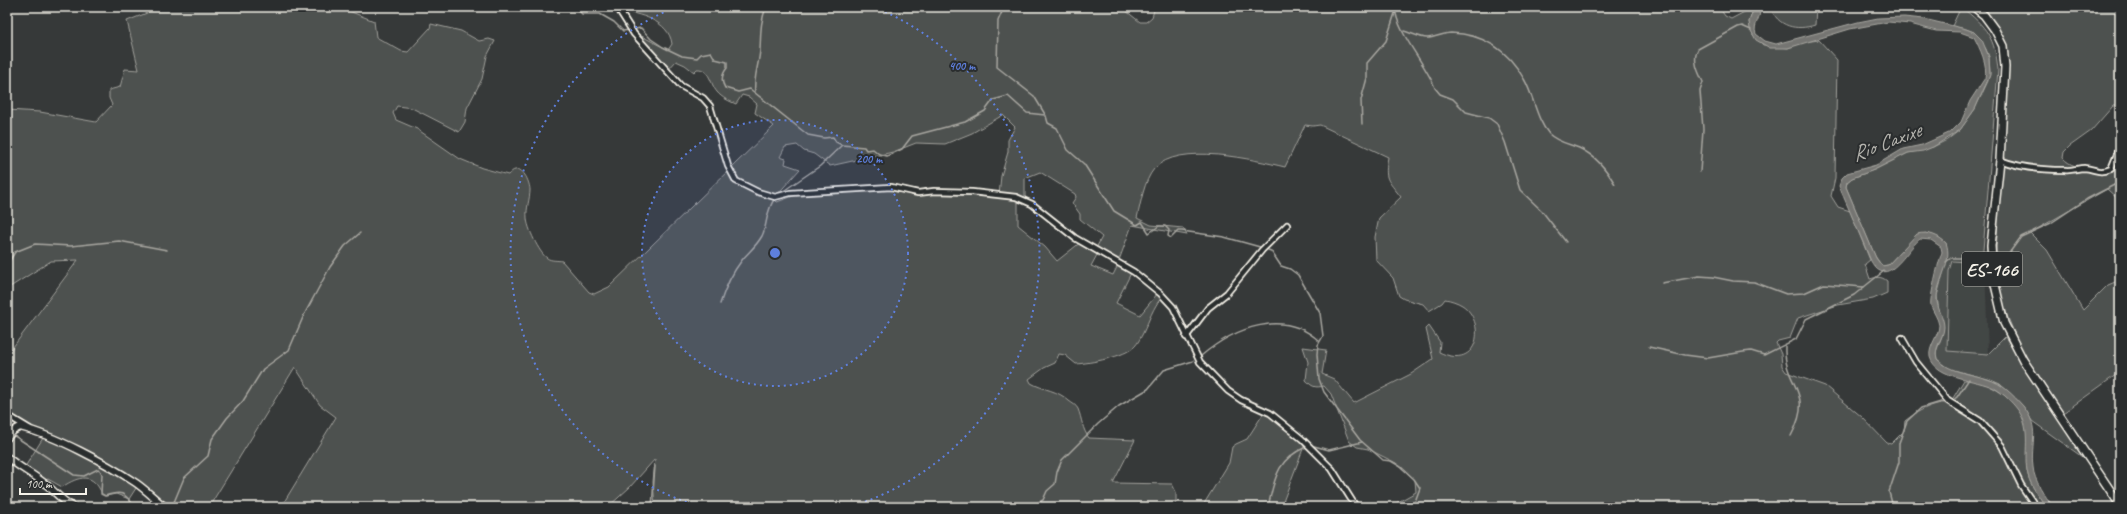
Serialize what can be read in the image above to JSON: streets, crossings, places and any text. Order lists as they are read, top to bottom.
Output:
{
  "streets": {
    "main road": ["ES-166"]
  },
  "water": ["Rio Caxixe"],
  "scale_bar": "100 m",
  "rings": ["400 m", "200 m"]
}
